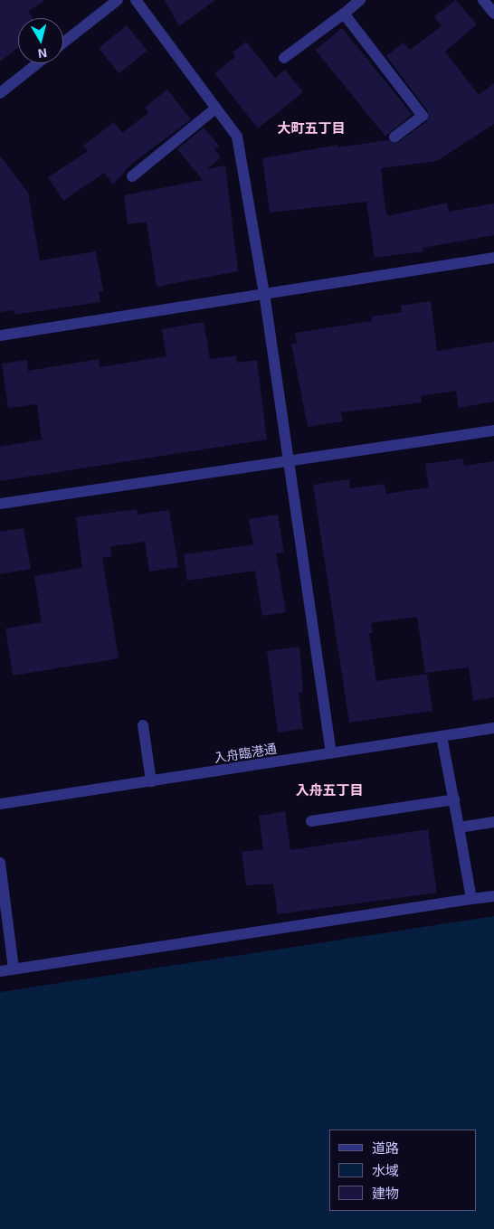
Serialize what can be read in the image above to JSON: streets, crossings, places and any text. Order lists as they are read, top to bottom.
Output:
{
  "streets": {
    "street": ["入舟臨港通"]
  },
  "districts": ["大町五丁目", "入舟五丁目"],
  "legend": ["道路", "水域", "建物"],
  "north": "bottom"
}
